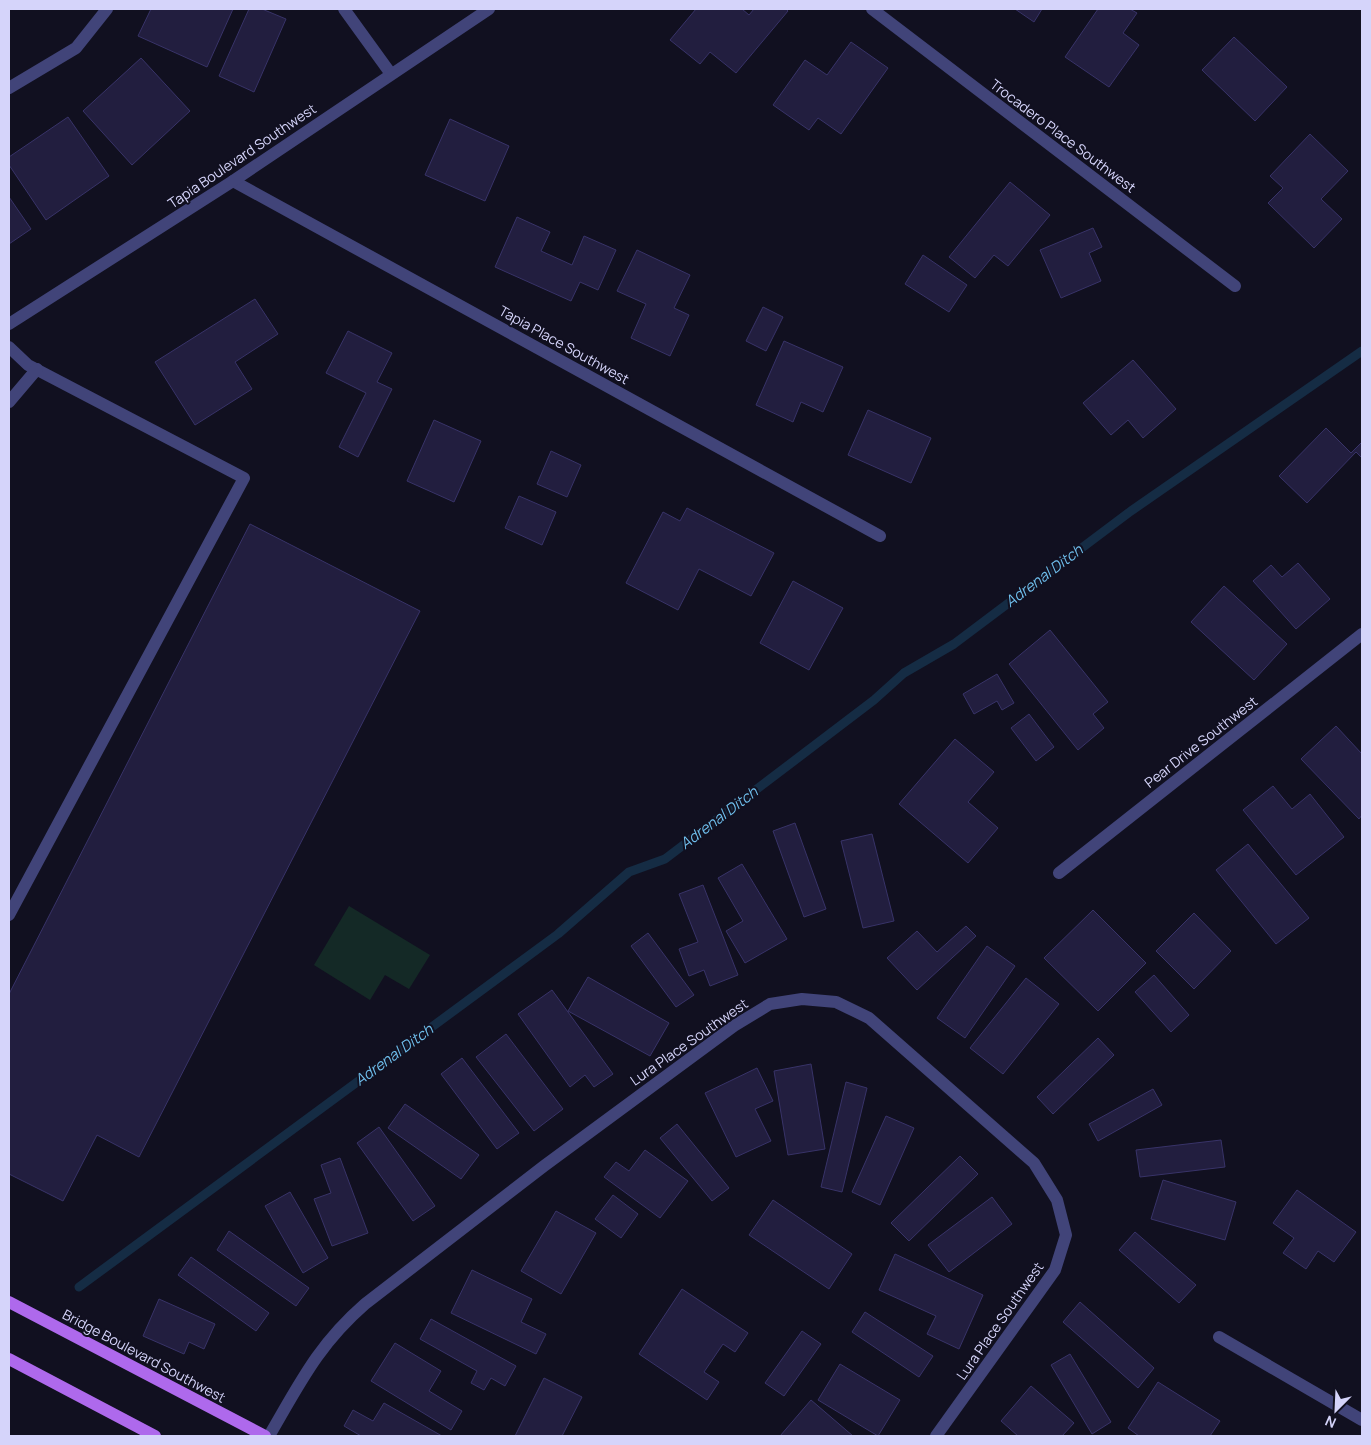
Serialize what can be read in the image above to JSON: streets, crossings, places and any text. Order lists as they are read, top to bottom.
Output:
{
  "streets": {
    "main road": ["Bridge Boulevard Southwest"],
    "street": [
      "Trocadero Place Southwest",
      "Tapia Boulevard Southwest",
      "Tapia Place Southwest",
      "Pear Drive Southwest",
      "Lura Place Southwest"
    ]
  },
  "crossings": [
    ["Tapia Boulevard Southwest", "Tapia Place Southwest"]
  ],
  "water": ["Adrenal Ditch"],
  "north": "bottom left"
}
